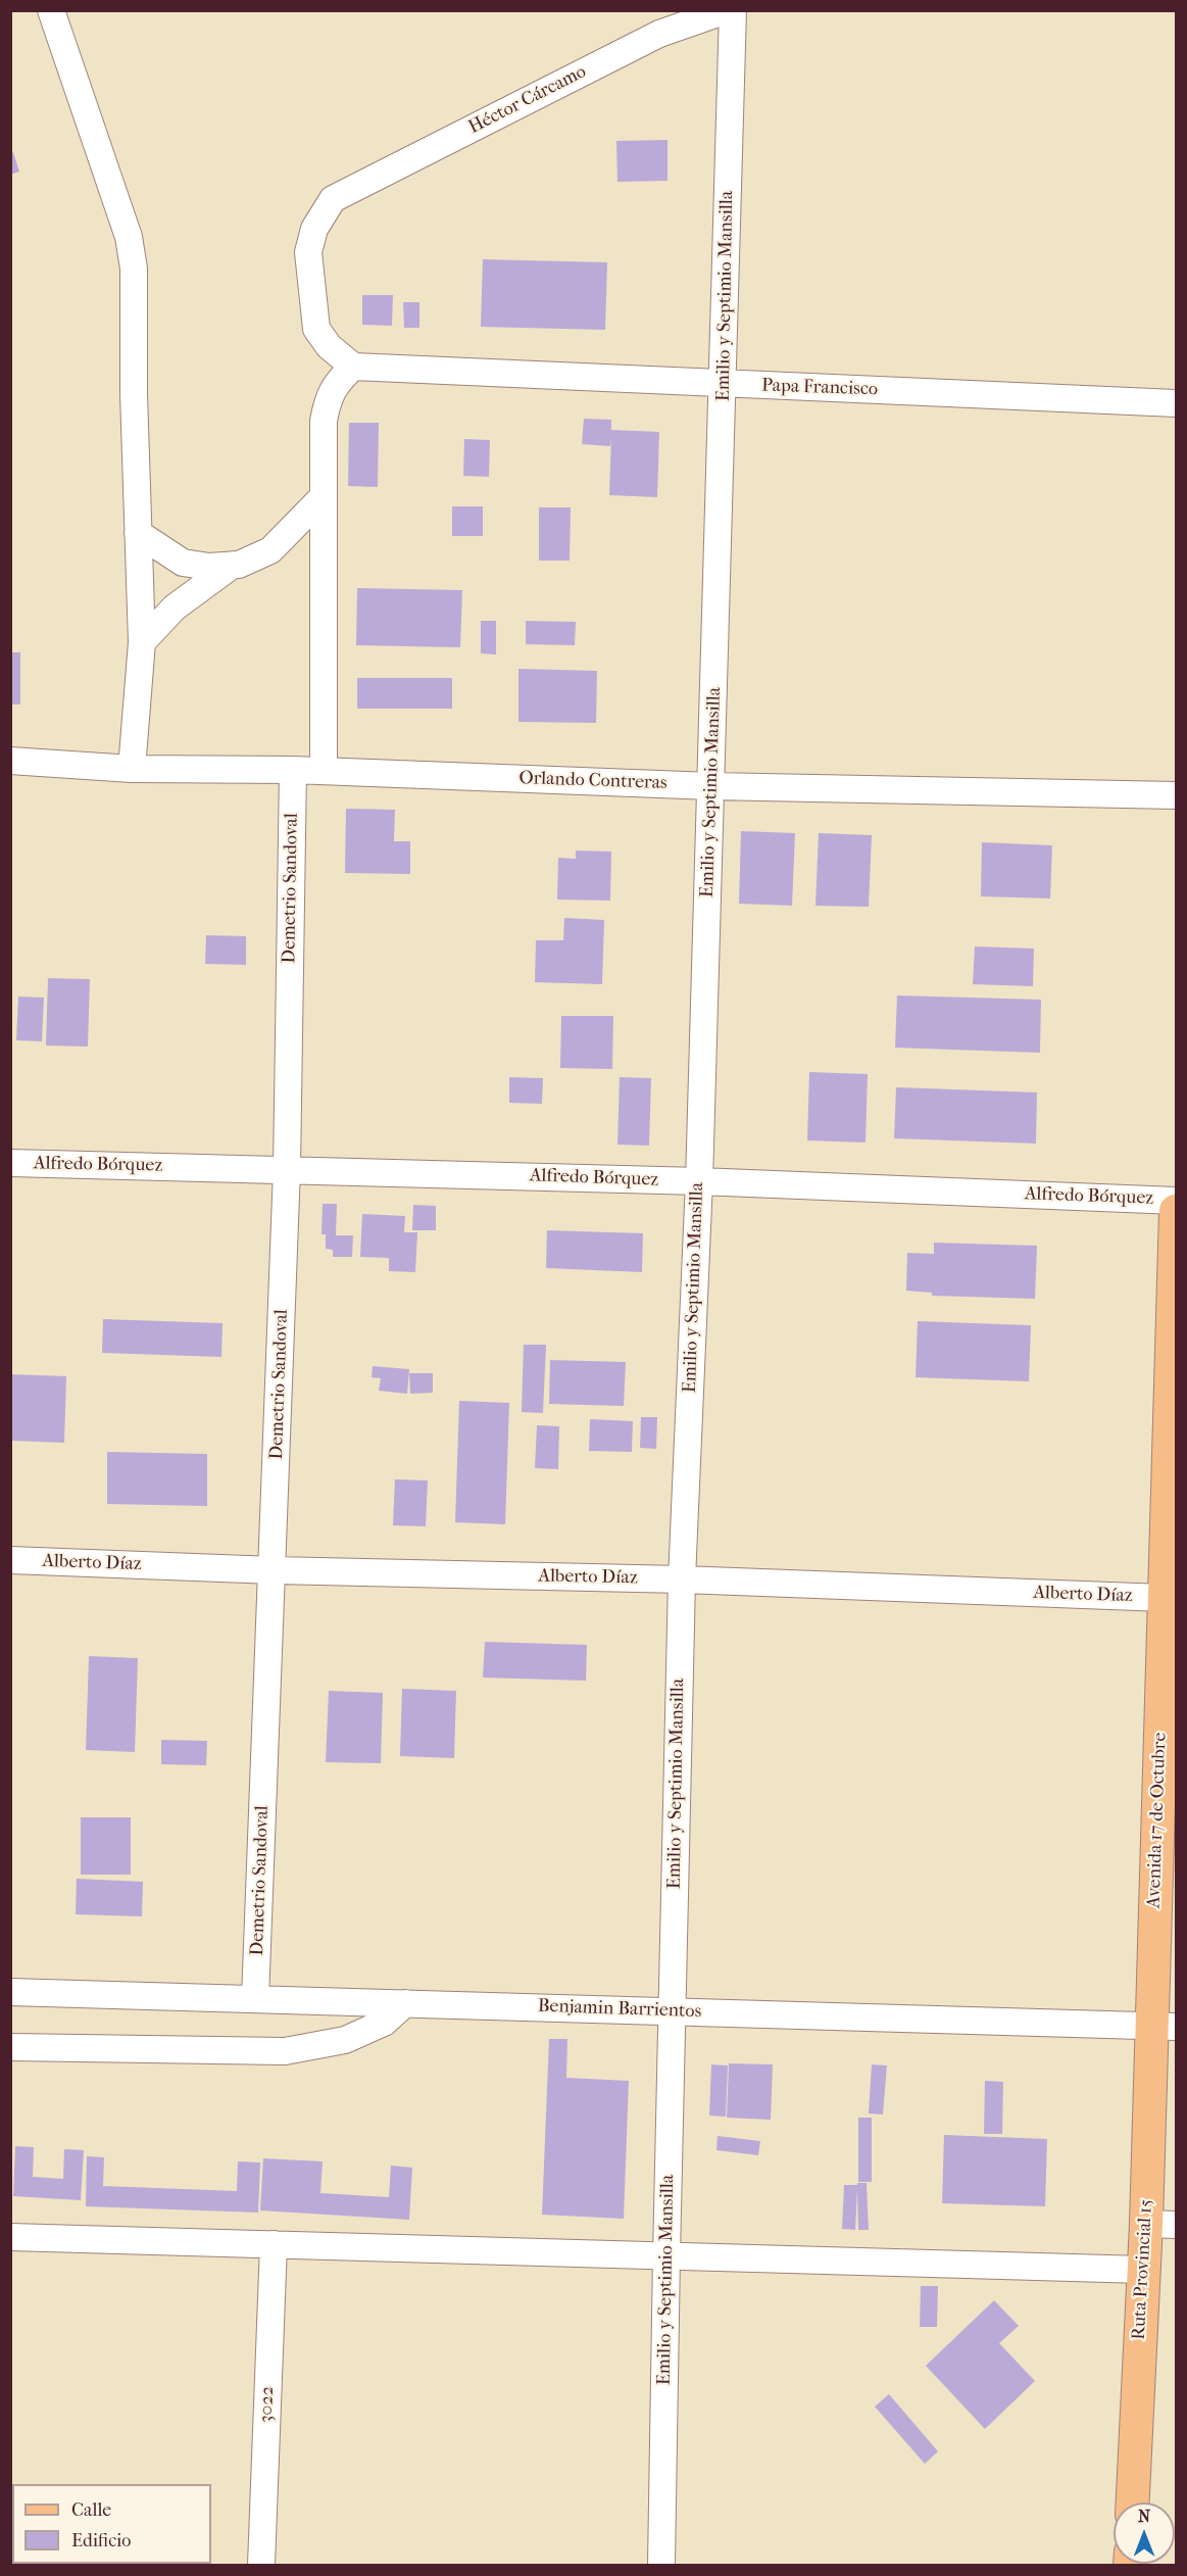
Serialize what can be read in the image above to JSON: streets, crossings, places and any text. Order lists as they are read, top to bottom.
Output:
{
  "streets": {
    "main road": ["Avenida 17 de Octubre", "Ruta Provincial 15"],
    "street": [
      "Héctor Cárcamo",
      "Emilio y Septimio Mansilla",
      "Papa Francisco",
      "Orlando Contreras",
      "Demetrio Sandoval",
      "Alfredo Bórquez",
      "Alberto Díaz",
      "Benjamin Barrientos",
      "3022"
    ]
  },
  "crossings": [
    ["Héctor Cárcamo", "Papa Francisco"],
    ["Emilio y Septimio Mansilla", "Papa Francisco"],
    ["Emilio y Septimio Mansilla", "Orlando Contreras"],
    ["Emilio y Septimio Mansilla", "Alfredo Bórquez"],
    ["Emilio y Septimio Mansilla", "Alberto Díaz"],
    ["Emilio y Septimio Mansilla", "Benjamin Barrientos"],
    ["Orlando Contreras", "Demetrio Sandoval"],
    ["Demetrio Sandoval", "Alfredo Bórquez"],
    ["Demetrio Sandoval", "Alberto Díaz"],
    ["Demetrio Sandoval", "Benjamin Barrientos"],
    ["Alberto Díaz", "Avenida 17 de Octubre"],
    ["Avenida 17 de Octubre", "Benjamin Barrientos"],
    ["Avenida 17 de Octubre", "Ruta Provincial 15"],
    ["Benjamin Barrientos", "Ruta Provincial 15"]
  ],
  "legend": ["Calle", "Edificio"],
  "north": "top"
}
